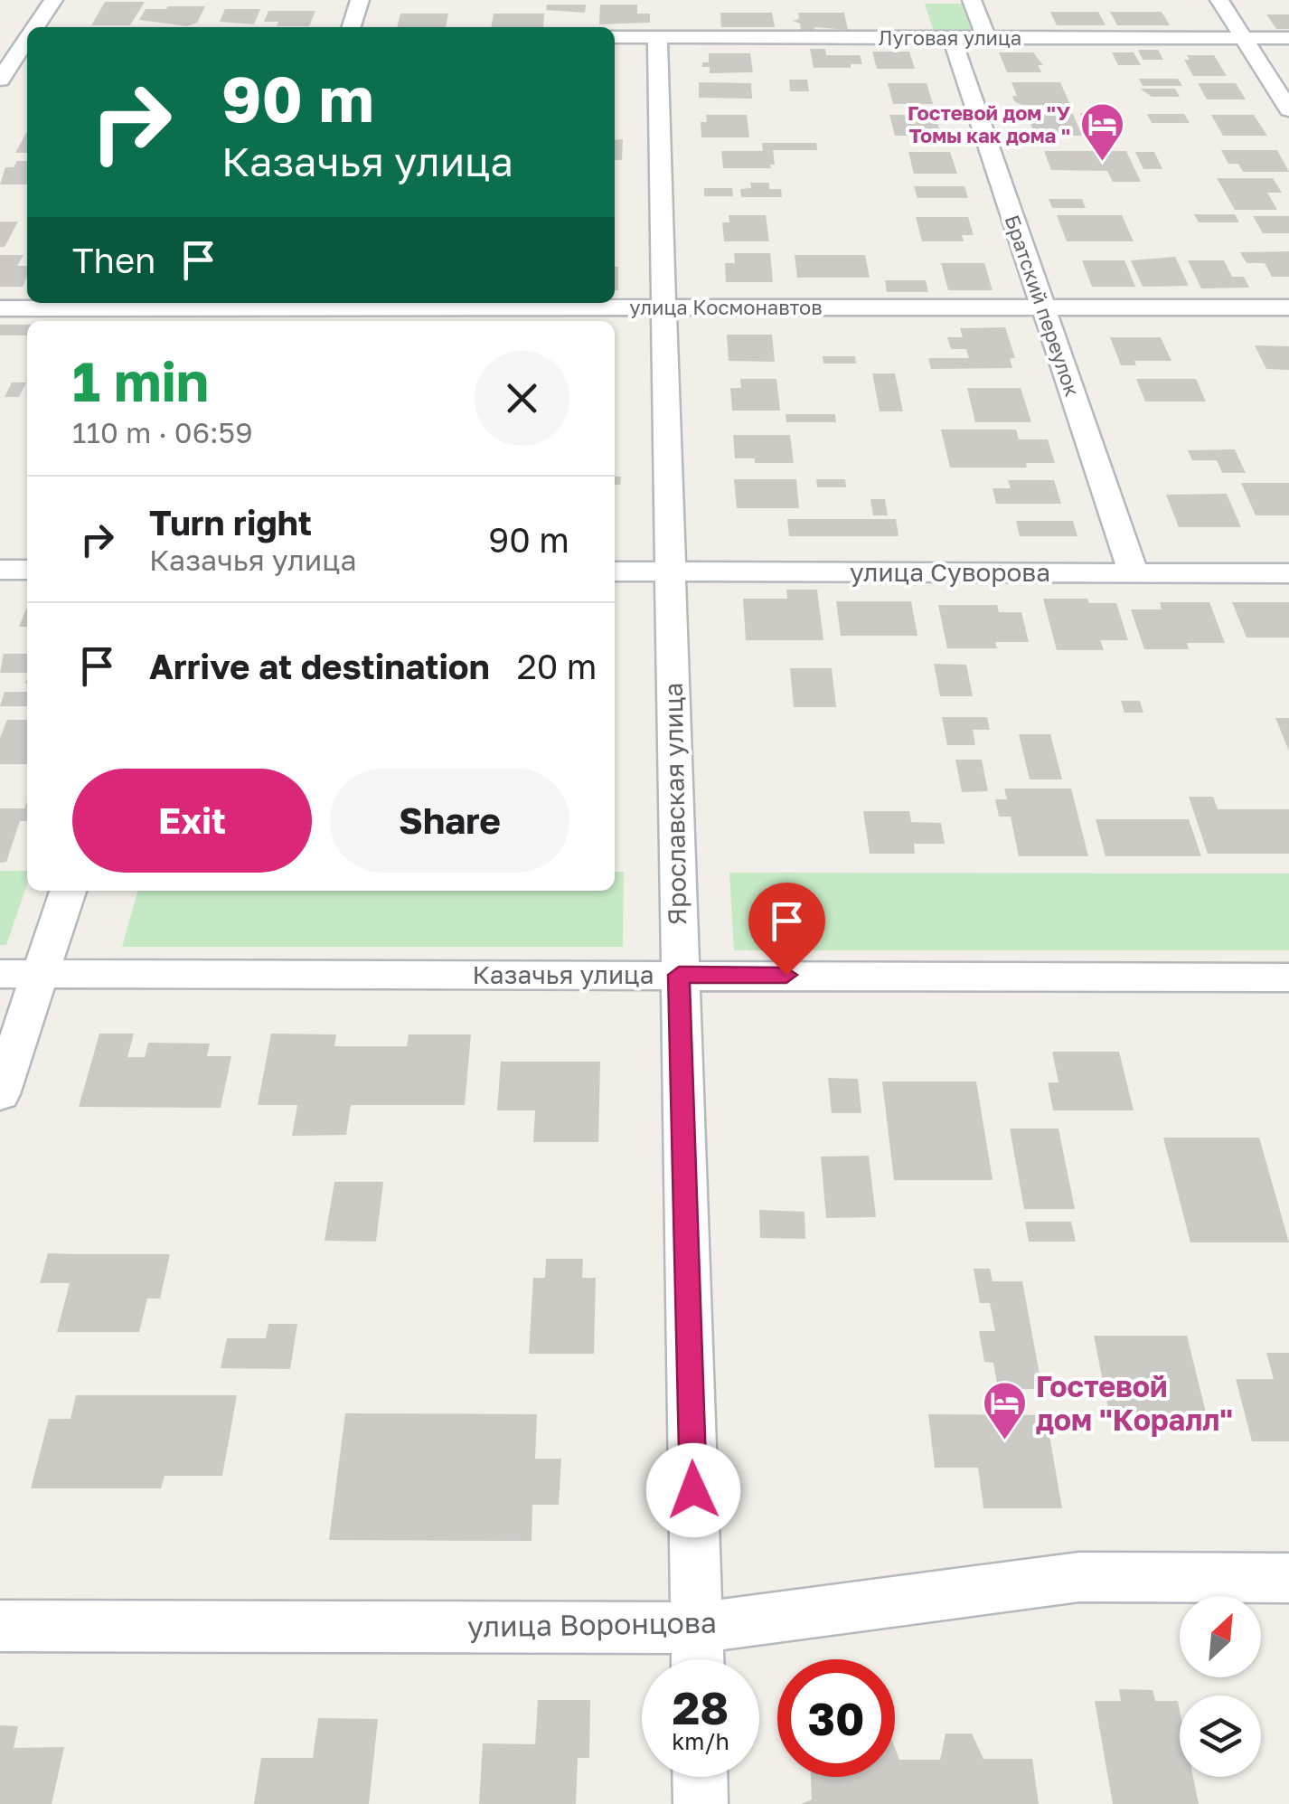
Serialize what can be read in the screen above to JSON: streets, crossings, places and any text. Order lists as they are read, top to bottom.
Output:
{
  "streets": {
    "street": [
      "Луговая улица",
      "Братский переулок",
      "улица Космонавтов",
      "улица Суворова",
      "Ярославская улица",
      "Казачья улица",
      "улица Воронцова"
    ]
  },
  "crossings": [
    ["Луговая улица", "Братский переулок"],
    ["Луговая улица", "Ярославская улица"],
    ["Братский переулок", "улица Космонавтов"],
    ["Братский переулок", "улица Суворова"],
    ["улица Космонавтов", "Ярославская улица"],
    ["улица Суворова", "Ярославская улица"],
    ["Ярославская улица", "Казачья улица"],
    ["Ярославская улица", "улица Воронцова"]
  ],
  "places": {
    "hotel": ["Гостевой дом \"У Томы как дома \"", "Гостевой дом \"Коралл\""]
  },
  "north": "top right",
  "page": {
    "turn": ["90 m", "Казачья улица"],
    "then": "Then",
    "heading": ["1 min", "110 m · 06:59"],
    "list": [
      {
        "name": "Turn right",
        "note": "Казачья улица",
        "value": "90 m"
      },
      {
        "name": "Arrive at destination",
        "value": "20 m"
      }
    ],
    "buttons": ["Exit", "Share"],
    "speed": "28 km/h",
    "limit": "30"
  }
}
